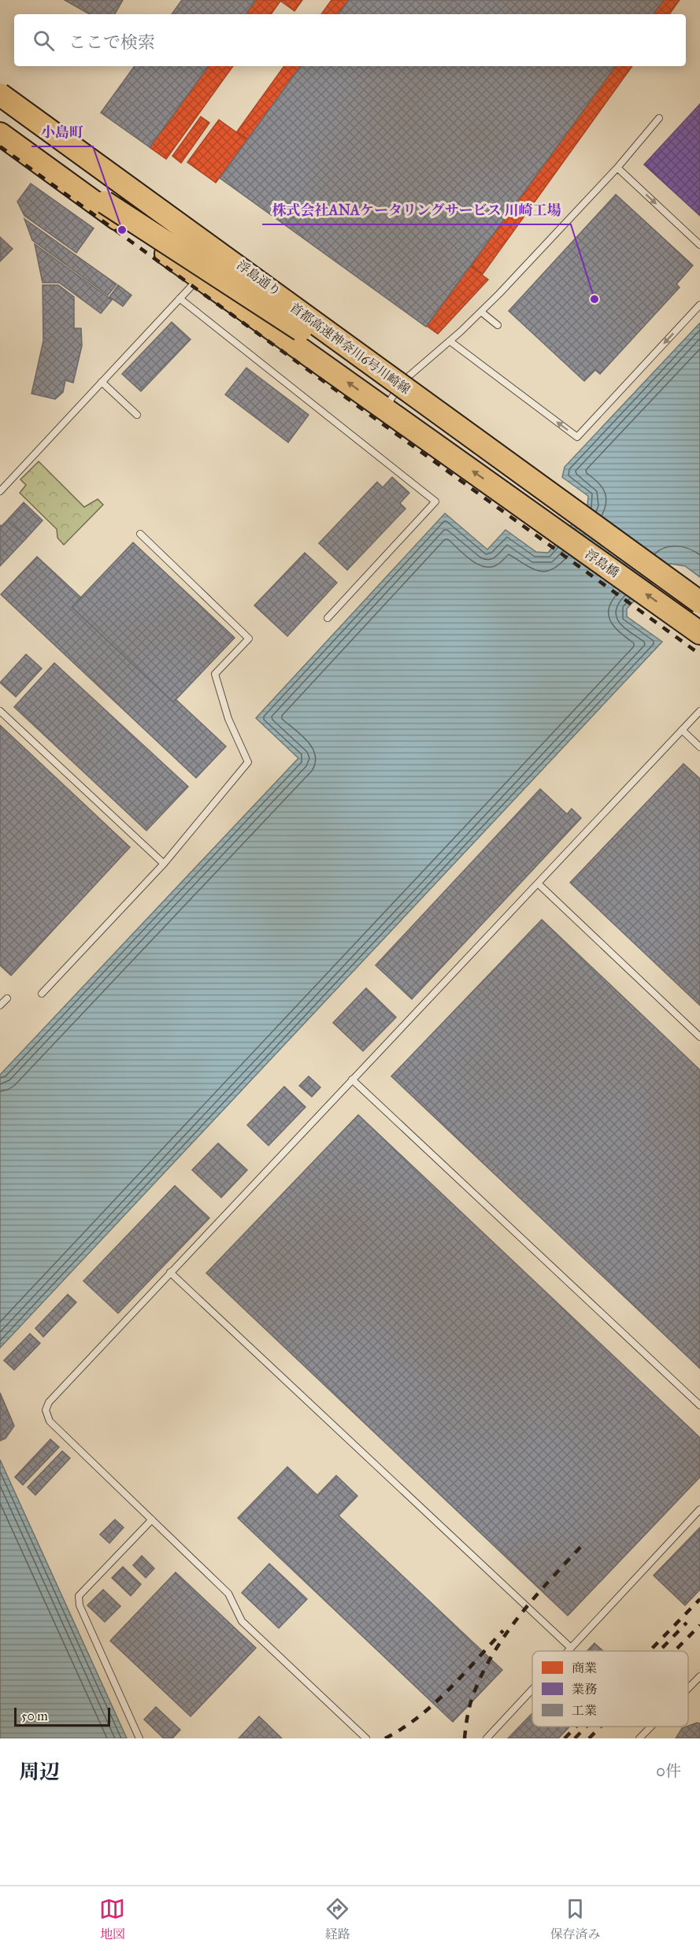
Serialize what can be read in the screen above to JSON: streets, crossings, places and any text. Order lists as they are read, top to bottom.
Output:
{
  "streets": {
    "highway": ["浮島通り", "首都高速神奈川6号川崎線", "浮島橋"]
  },
  "crossings": [
    ["浮島通り", "浮島橋"],
    ["首都高速神奈川6号川崎線", "浮島橋"]
  ],
  "one_way": ["浮島橋"],
  "places": ["小島町", "株式会社ANAケータリングサービス 川崎工場"],
  "legend": ["商業", "業務", "工業"],
  "scale_bar": "50 m",
  "page": {
    "search": "ここで検索",
    "scale": "50 m",
    "heading": ["周辺", "0件"],
    "nav": ["地図", "経路", "保存済み"]
  }
}
